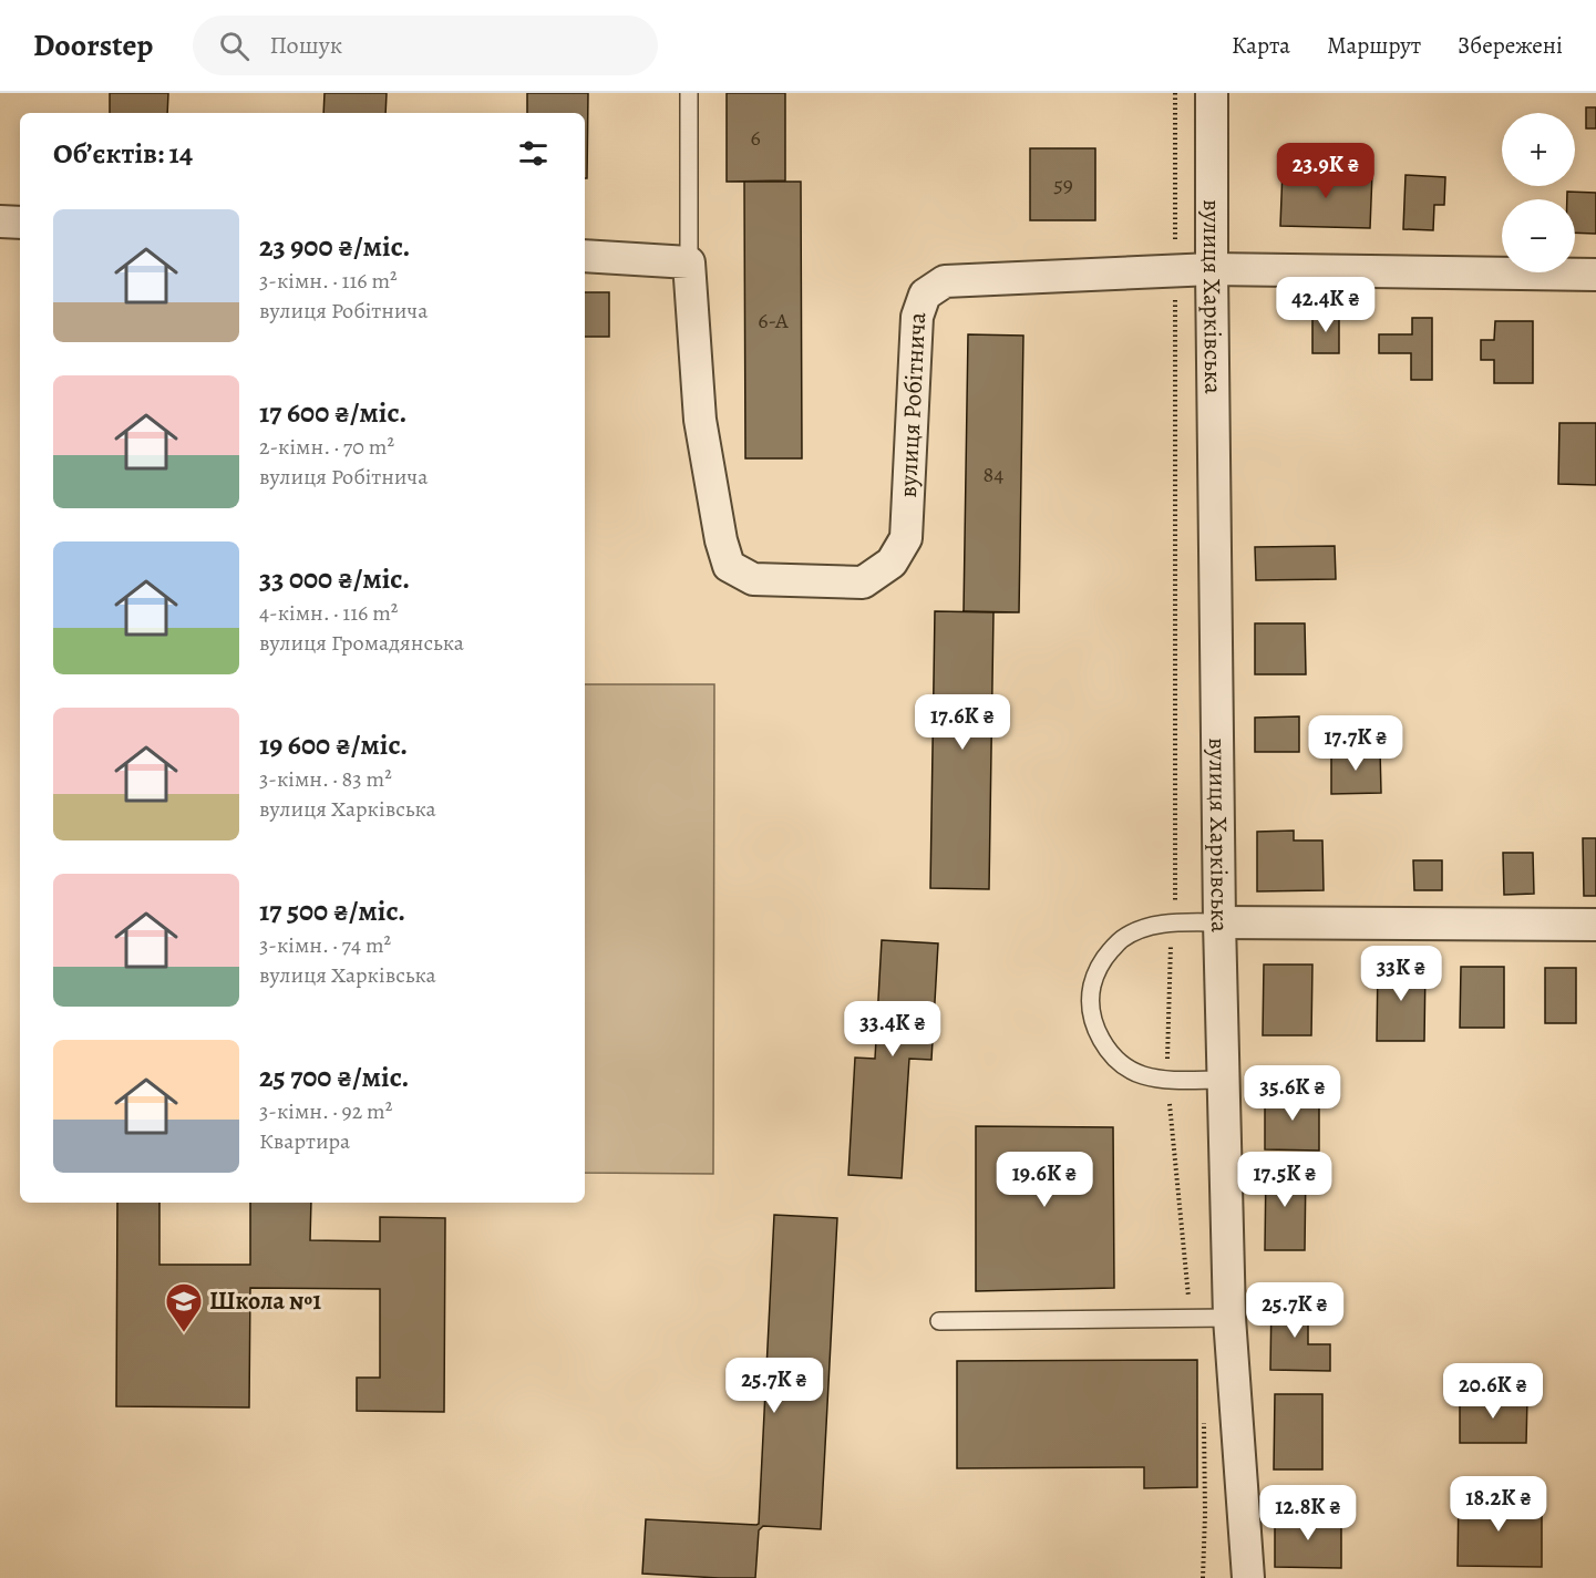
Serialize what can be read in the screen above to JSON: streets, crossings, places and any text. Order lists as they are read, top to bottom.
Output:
{
  "streets": {
    "street": ["вулиця Харківська", "вулиця Робітнича"]
  },
  "crossings": [
    ["вулиця Харківська", "вулиця Робітнича"]
  ],
  "places": {
    "school or university": ["Школа №1"]
  },
  "house_numbers": [
    "6",
    "59",
    "6-А",
    "84"
  ],
  "page": {
    "header": "Doorstep",
    "search": "Пошук",
    "nav": ["Карта", "Маршрут", "Збережені"],
    "map_buttons": ["+", "−"],
    "heading": "Об’єктів: 14",
    "price": [
      "23.9K ₴",
      "42.4K ₴",
      "17.6K ₴",
      "17.7K ₴",
      "33K ₴",
      "33.4K ₴",
      "35.6K ₴",
      "19.6K ₴",
      "17.5K ₴",
      "25.7K ₴",
      "25.7K ₴",
      "20.6K ₴",
      "18.2K ₴",
      "12.8K ₴"
    ],
    "list": [
      {
        "name": "23 900 ₴/міс.",
        "note": "3-кімн. · 116 m² · вулиця Робітнича"
      },
      {
        "name": "17 600 ₴/міс.",
        "note": "2-кімн. · 70 m² · вулиця Робітнича"
      },
      {
        "name": "33 000 ₴/міс.",
        "note": "4-кімн. · 116 m² · вулиця Громадянська"
      },
      {
        "name": "19 600 ₴/міс.",
        "note": "3-кімн. · 83 m² · вулиця Харківська"
      },
      {
        "name": "17 500 ₴/міс.",
        "note": "3-кімн. · 74 m² · вулиця Харківська"
      },
      {
        "name": "25 700 ₴/міс.",
        "note": "3-кімн. · 92 m² · Квартира"
      }
    ]
  }
}
